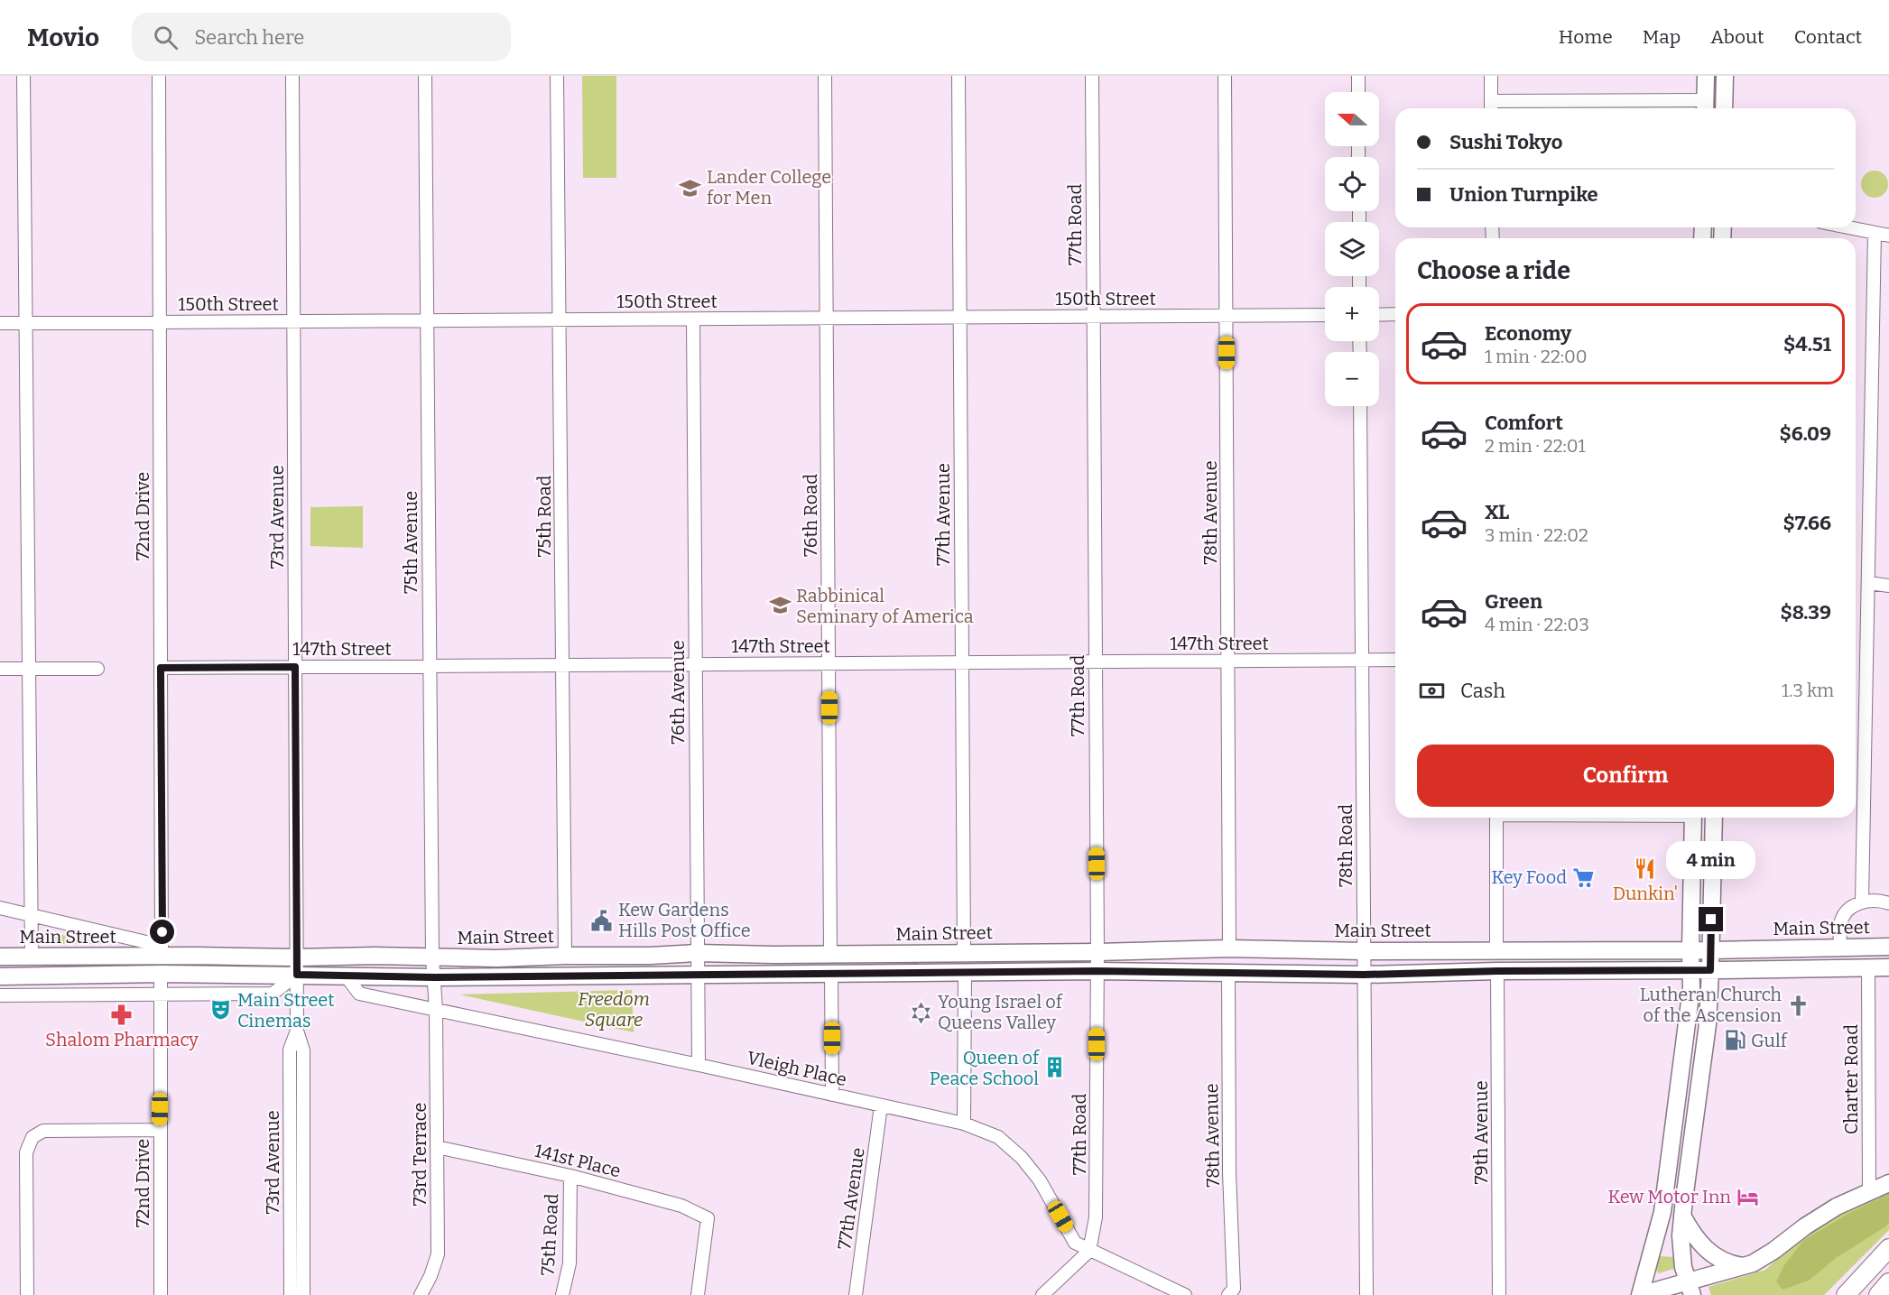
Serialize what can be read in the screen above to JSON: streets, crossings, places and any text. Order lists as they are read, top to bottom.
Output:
{
  "streets": {
    "main road": ["Main Street"],
    "street": [
      "77th Road",
      "150th Street",
      "78th Avenue",
      "77th Avenue",
      "76th Road",
      "72nd Drive",
      "75th Road",
      "73rd Avenue",
      "75th Avenue",
      "147th Street",
      "76th Avenue",
      "78th Road",
      "Vleigh Place",
      "Charter Road",
      "79th Avenue",
      "73rd Terrace",
      "141st Place"
    ]
  },
  "crossings": [
    ["77th Road", "150th Street"],
    ["77th Road", "147th Street"],
    ["77th Road", "Main Street"],
    ["77th Road", "Vleigh Place"],
    ["150th Street", "78th Avenue"],
    ["150th Street", "77th Avenue"],
    ["150th Street", "76th Road"],
    ["150th Street", "72nd Drive"],
    ["150th Street", "75th Road"],
    ["150th Street", "73rd Avenue"],
    ["150th Street", "75th Avenue"],
    ["150th Street", "76th Avenue"],
    ["78th Avenue", "147th Street"],
    ["78th Avenue", "Main Street"],
    ["77th Avenue", "147th Street"],
    ["77th Avenue", "Main Street"],
    ["77th Avenue", "Vleigh Place"],
    ["76th Road", "147th Street"],
    ["76th Road", "Main Street"],
    ["72nd Drive", "147th Street"],
    ["72nd Drive", "Main Street"],
    ["75th Road", "147th Street"],
    ["75th Road", "Main Street"],
    ["75th Road", "141st Place"],
    ["73rd Avenue", "147th Street"],
    ["73rd Avenue", "Main Street"],
    ["75th Avenue", "147th Street"],
    ["75th Avenue", "Main Street"],
    ["75th Avenue", "Vleigh Place"],
    ["75th Avenue", "73rd Terrace"],
    ["147th Street", "76th Avenue"],
    ["147th Street", "78th Road"],
    ["76th Avenue", "Main Street"],
    ["76th Avenue", "Vleigh Place"],
    ["78th Road", "Main Street"],
    ["Vleigh Place", "73rd Terrace"],
    ["73rd Terrace", "141st Place"]
  ],
  "parks": ["Freedom Square"],
  "places": {
    "school or university": ["Lander College for Men", "Rabbinical Seminary of America"],
    "restaurant": ["Dunkin'"],
    "supermarket": ["Key Food"],
    "public building": ["Kew Gardens Hills Post Office"],
    "church": ["Lutheran Church of the Ascension"],
    "theatre": ["Main Street Cinemas"],
    "synagogue": ["Young Israel of Queens Valley"],
    "pharmacy": ["Shalom Pharmacy"],
    "fuel station": ["Gulf"],
    "building": ["Queen of Peace School"],
    "hotel": ["Kew Motor Inn"]
  },
  "north": "left",
  "page": {
    "header": "Movio",
    "search": "Search here",
    "nav": [
      "Home",
      "Map",
      "About",
      "Contact"
    ],
    "map_buttons": ["+", "−"],
    "banner": ["Sushi Tokyo", "Union Turnpike"],
    "heading": "Choose a ride",
    "list": [
      {
        "name": "Economy",
        "note": "1 min · 22:00",
        "value": "$4.51"
      },
      {
        "name": "Comfort",
        "note": "2 min · 22:01",
        "value": "$6.09"
      },
      {
        "name": "XL",
        "note": "3 min · 22:02",
        "value": "$7.66"
      },
      {
        "name": "Green",
        "note": "4 min · 22:03",
        "value": "$8.39"
      }
    ],
    "pay": ["Cash", "1.3 km"],
    "buttons": "Confirm",
    "bubble": "4 min"
  }
}
